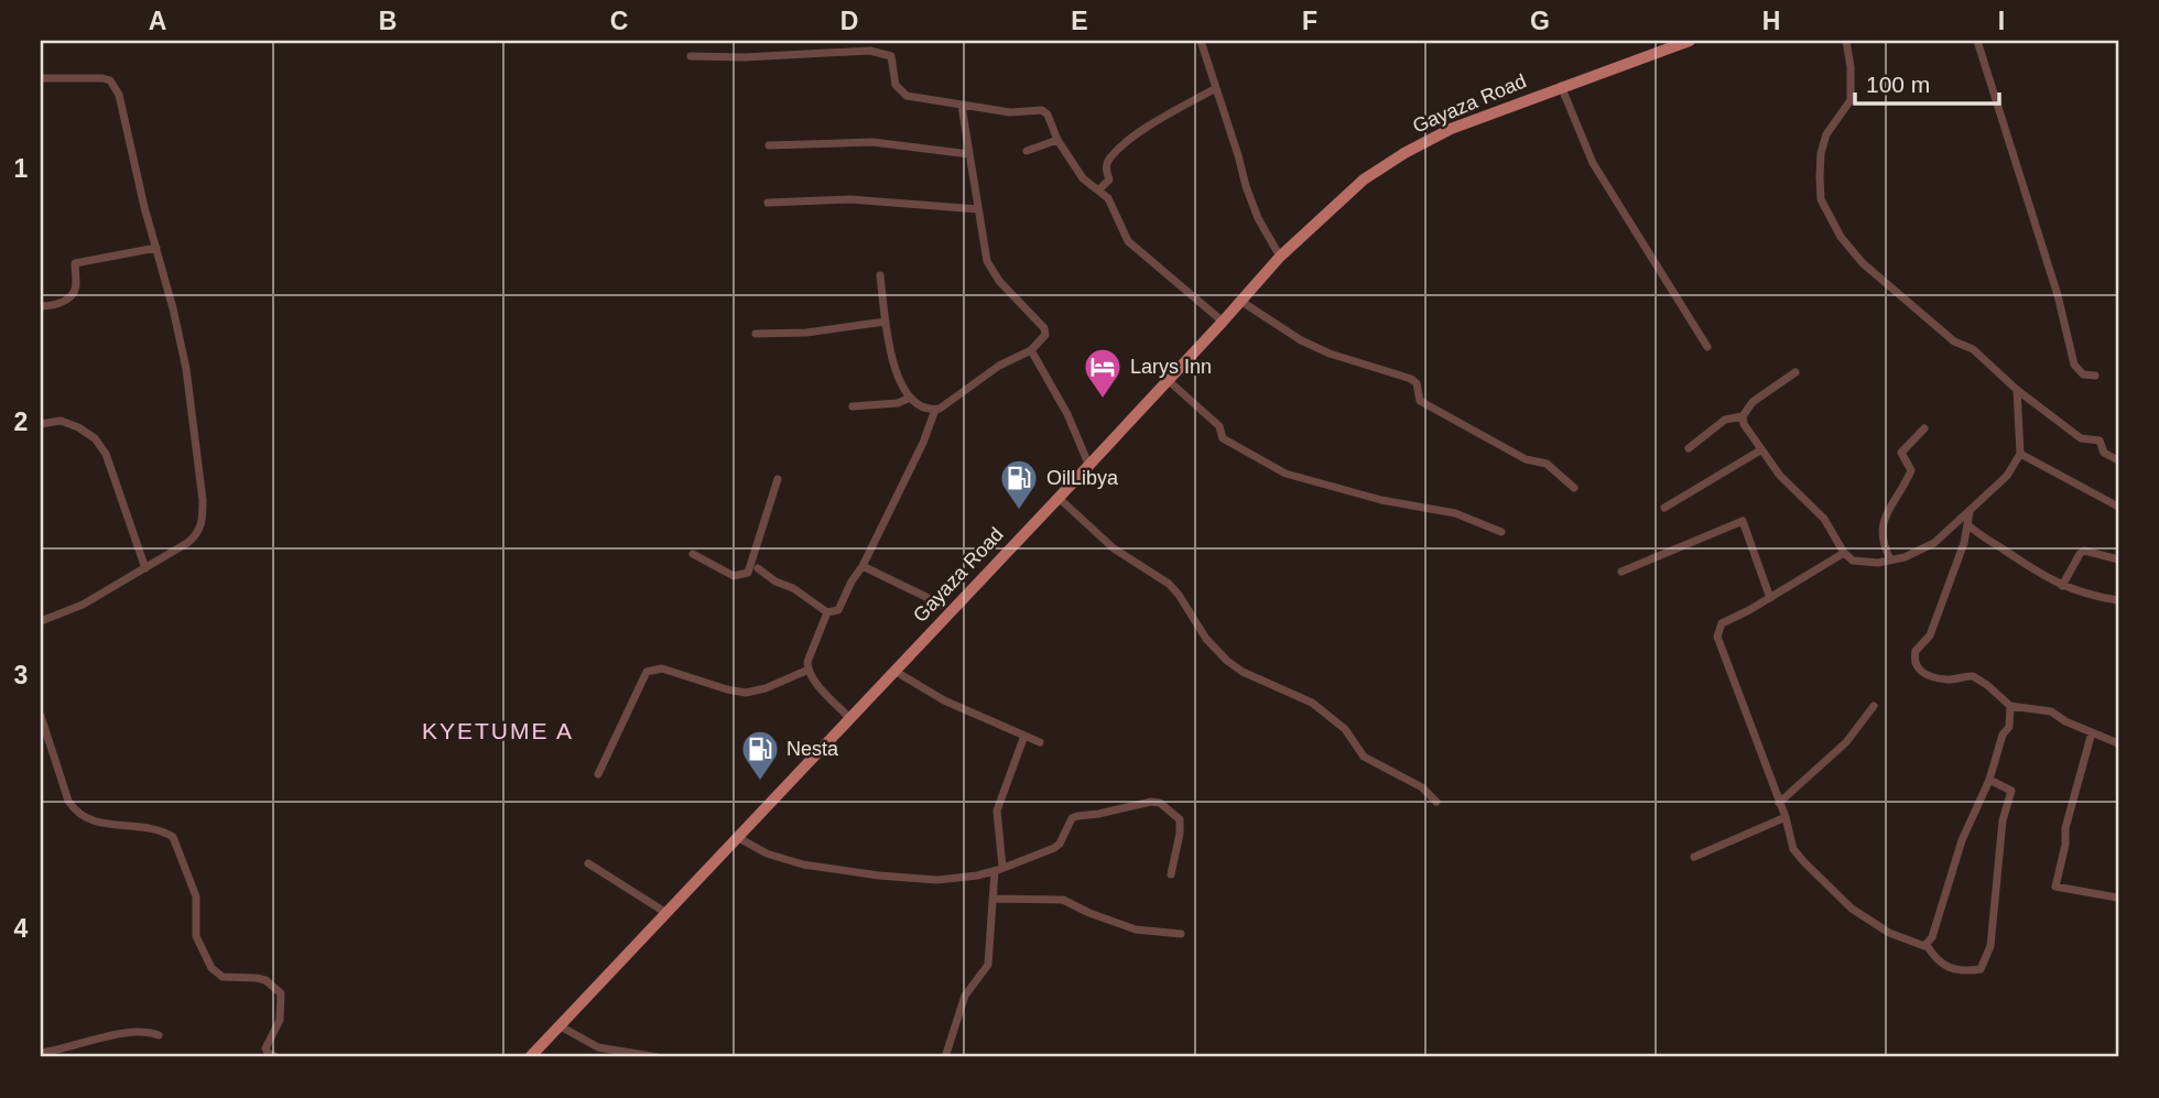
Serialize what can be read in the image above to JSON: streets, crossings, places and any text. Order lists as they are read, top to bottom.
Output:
{
  "streets": {
    "main road": ["Gayaza Road"]
  },
  "districts": ["KYETUME A"],
  "places": {
    "hotel": ["Larys Inn"],
    "fuel station": ["OilLibya", "Nesta"]
  },
  "scale_bar": "100 m",
  "grid": {
    "columns": [
      "A",
      "B",
      "C",
      "D",
      "E",
      "F",
      "G",
      "H",
      "I"
    ],
    "rows": [
      "1",
      "2",
      "3",
      "4"
    ]
  }
}
